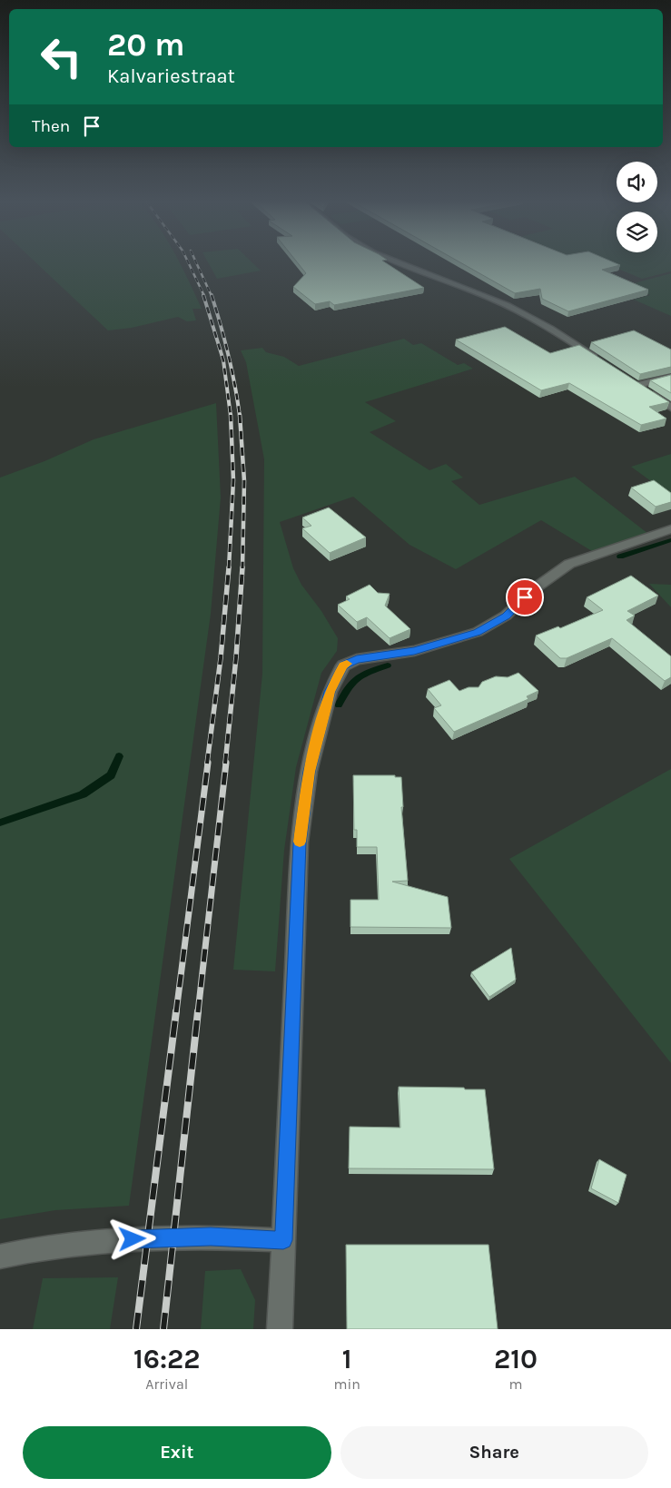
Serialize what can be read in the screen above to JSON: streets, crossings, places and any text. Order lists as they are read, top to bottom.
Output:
{
  "page": {
    "turn": ["20 m", "Kalvariestraat"],
    "then": "Then",
    "eta": [
      "16:22",
      "Arrival",
      "1",
      "min",
      "210",
      "m"
    ],
    "buttons": ["Exit", "Share"]
  }
}
